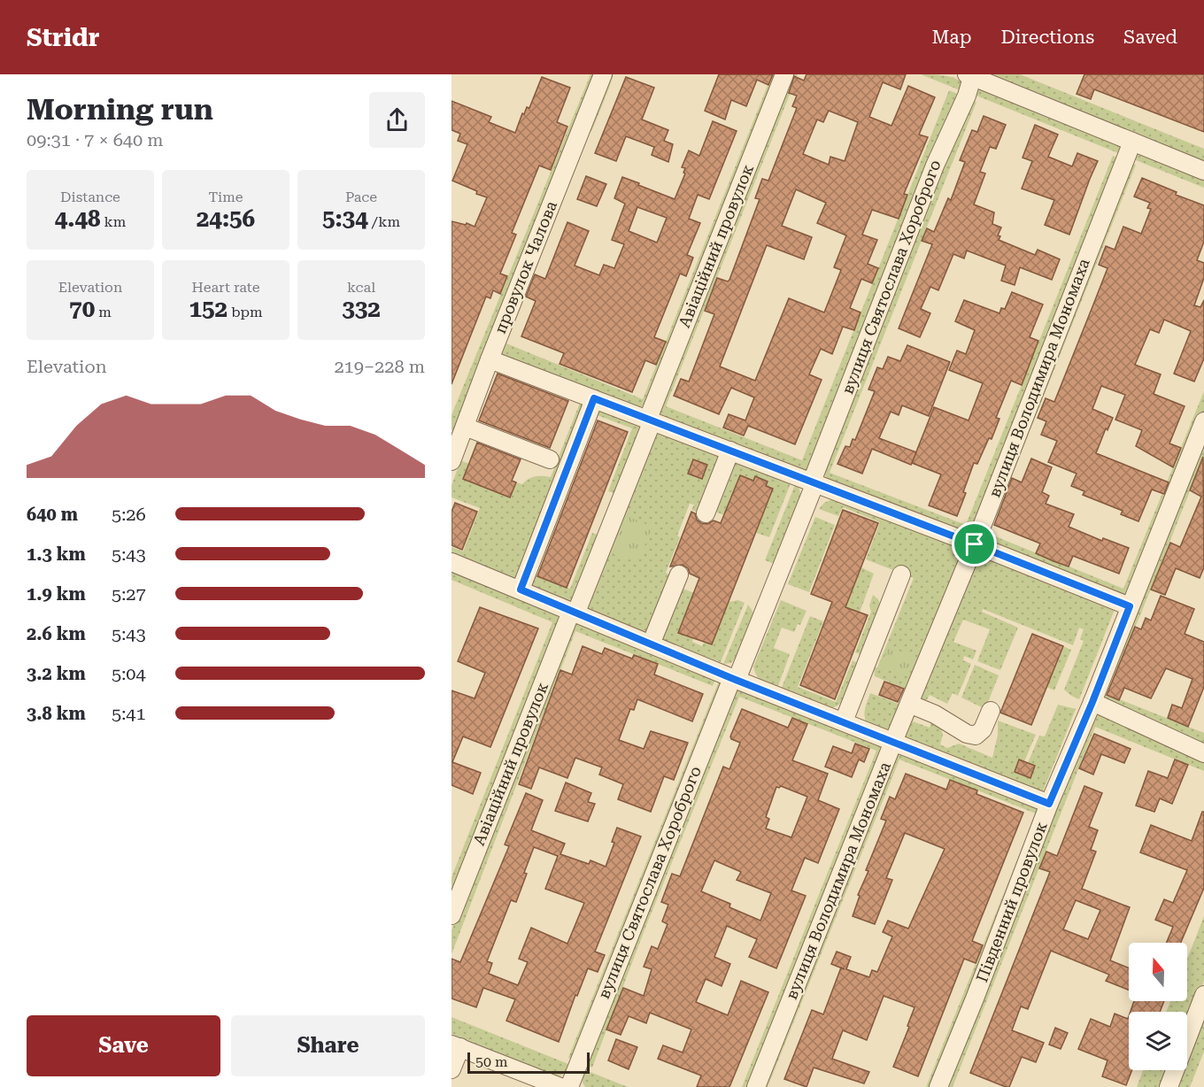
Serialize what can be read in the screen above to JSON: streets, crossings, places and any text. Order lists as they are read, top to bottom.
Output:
{
  "streets": {
    "street": [
      "Авіаційний провулок",
      "провулок Чалова",
      "вулиця Святослава Хороброго",
      "вулиця Володимира Мономаха",
      "Південний провулок"
    ]
  },
  "scale_bar": "50 m",
  "north": "top",
  "page": {
    "header": "Stridr",
    "nav": ["Map", "Directions", "Saved"],
    "heading": ["Morning run", "09:31 · 7 × 640 m"],
    "stats": [
      ["Distance", "4.48 km"],
      ["Time", "24:56"],
      ["Pace", "5:34 /km"],
      ["Elevation", "70 m"],
      ["Heart rate", "152 bpm"],
      ["kcal", "332"]
    ],
    "chart": ["Elevation", "219–228 m"],
    "list": [
      {
        "name": "640 m",
        "note": "5:26"
      },
      {
        "name": "1.3 km",
        "note": "5:43"
      },
      {
        "name": "1.9 km",
        "note": "5:27"
      },
      {
        "name": "2.6 km",
        "note": "5:43"
      },
      {
        "name": "3.2 km",
        "note": "5:04"
      },
      {
        "name": "3.8 km",
        "note": "5:41"
      }
    ],
    "buttons": ["Save", "Share"],
    "scale": "50 m"
  }
}
